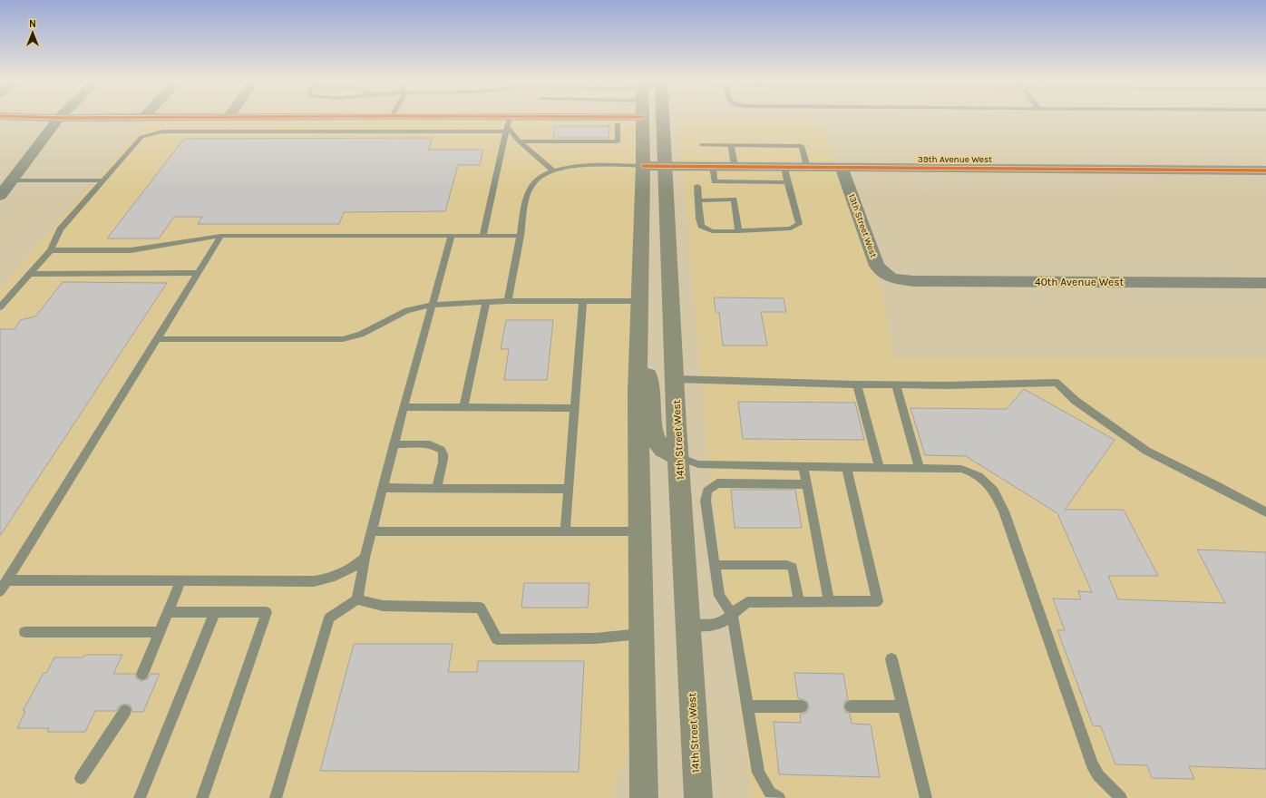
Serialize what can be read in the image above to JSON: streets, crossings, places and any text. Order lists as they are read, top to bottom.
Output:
{
  "streets": {
    "main road": ["14th Street West"],
    "street": ["39th Avenue West", "13th Street West", "40th Avenue West"]
  },
  "crossings": [
    ["39th Avenue West", "13th Street West"],
    ["39th Avenue West", "14th Street West"],
    ["13th Street West", "40th Avenue West"]
  ],
  "north": "top"
}
